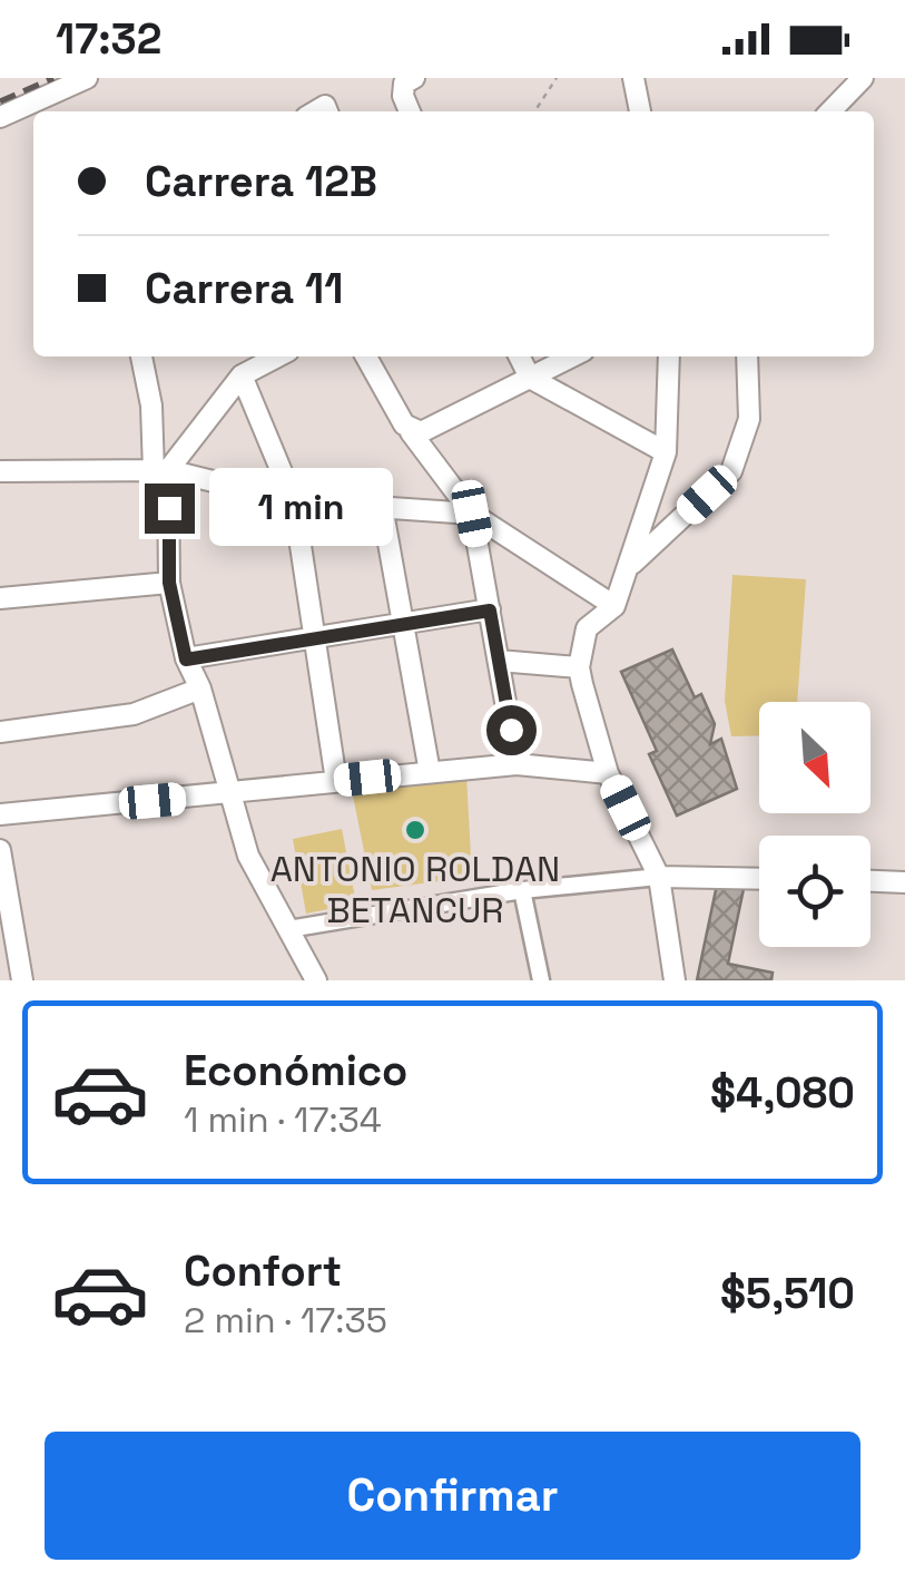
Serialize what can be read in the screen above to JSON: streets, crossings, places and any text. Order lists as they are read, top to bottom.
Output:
{
  "places": ["ANTONIO ROLDAN BETANCUR"],
  "north": "bottom right",
  "page": {
    "status": "17:32",
    "banner": ["Carrera 12B", "Carrera 11"],
    "bubble": "1 min",
    "list": [
      {
        "name": "Económico",
        "note": "1 min · 17:34",
        "value": "$4,080"
      },
      {
        "name": "Confort",
        "note": "2 min · 17:35",
        "value": "$5,510"
      }
    ],
    "buttons": "Confirmar"
  }
}
